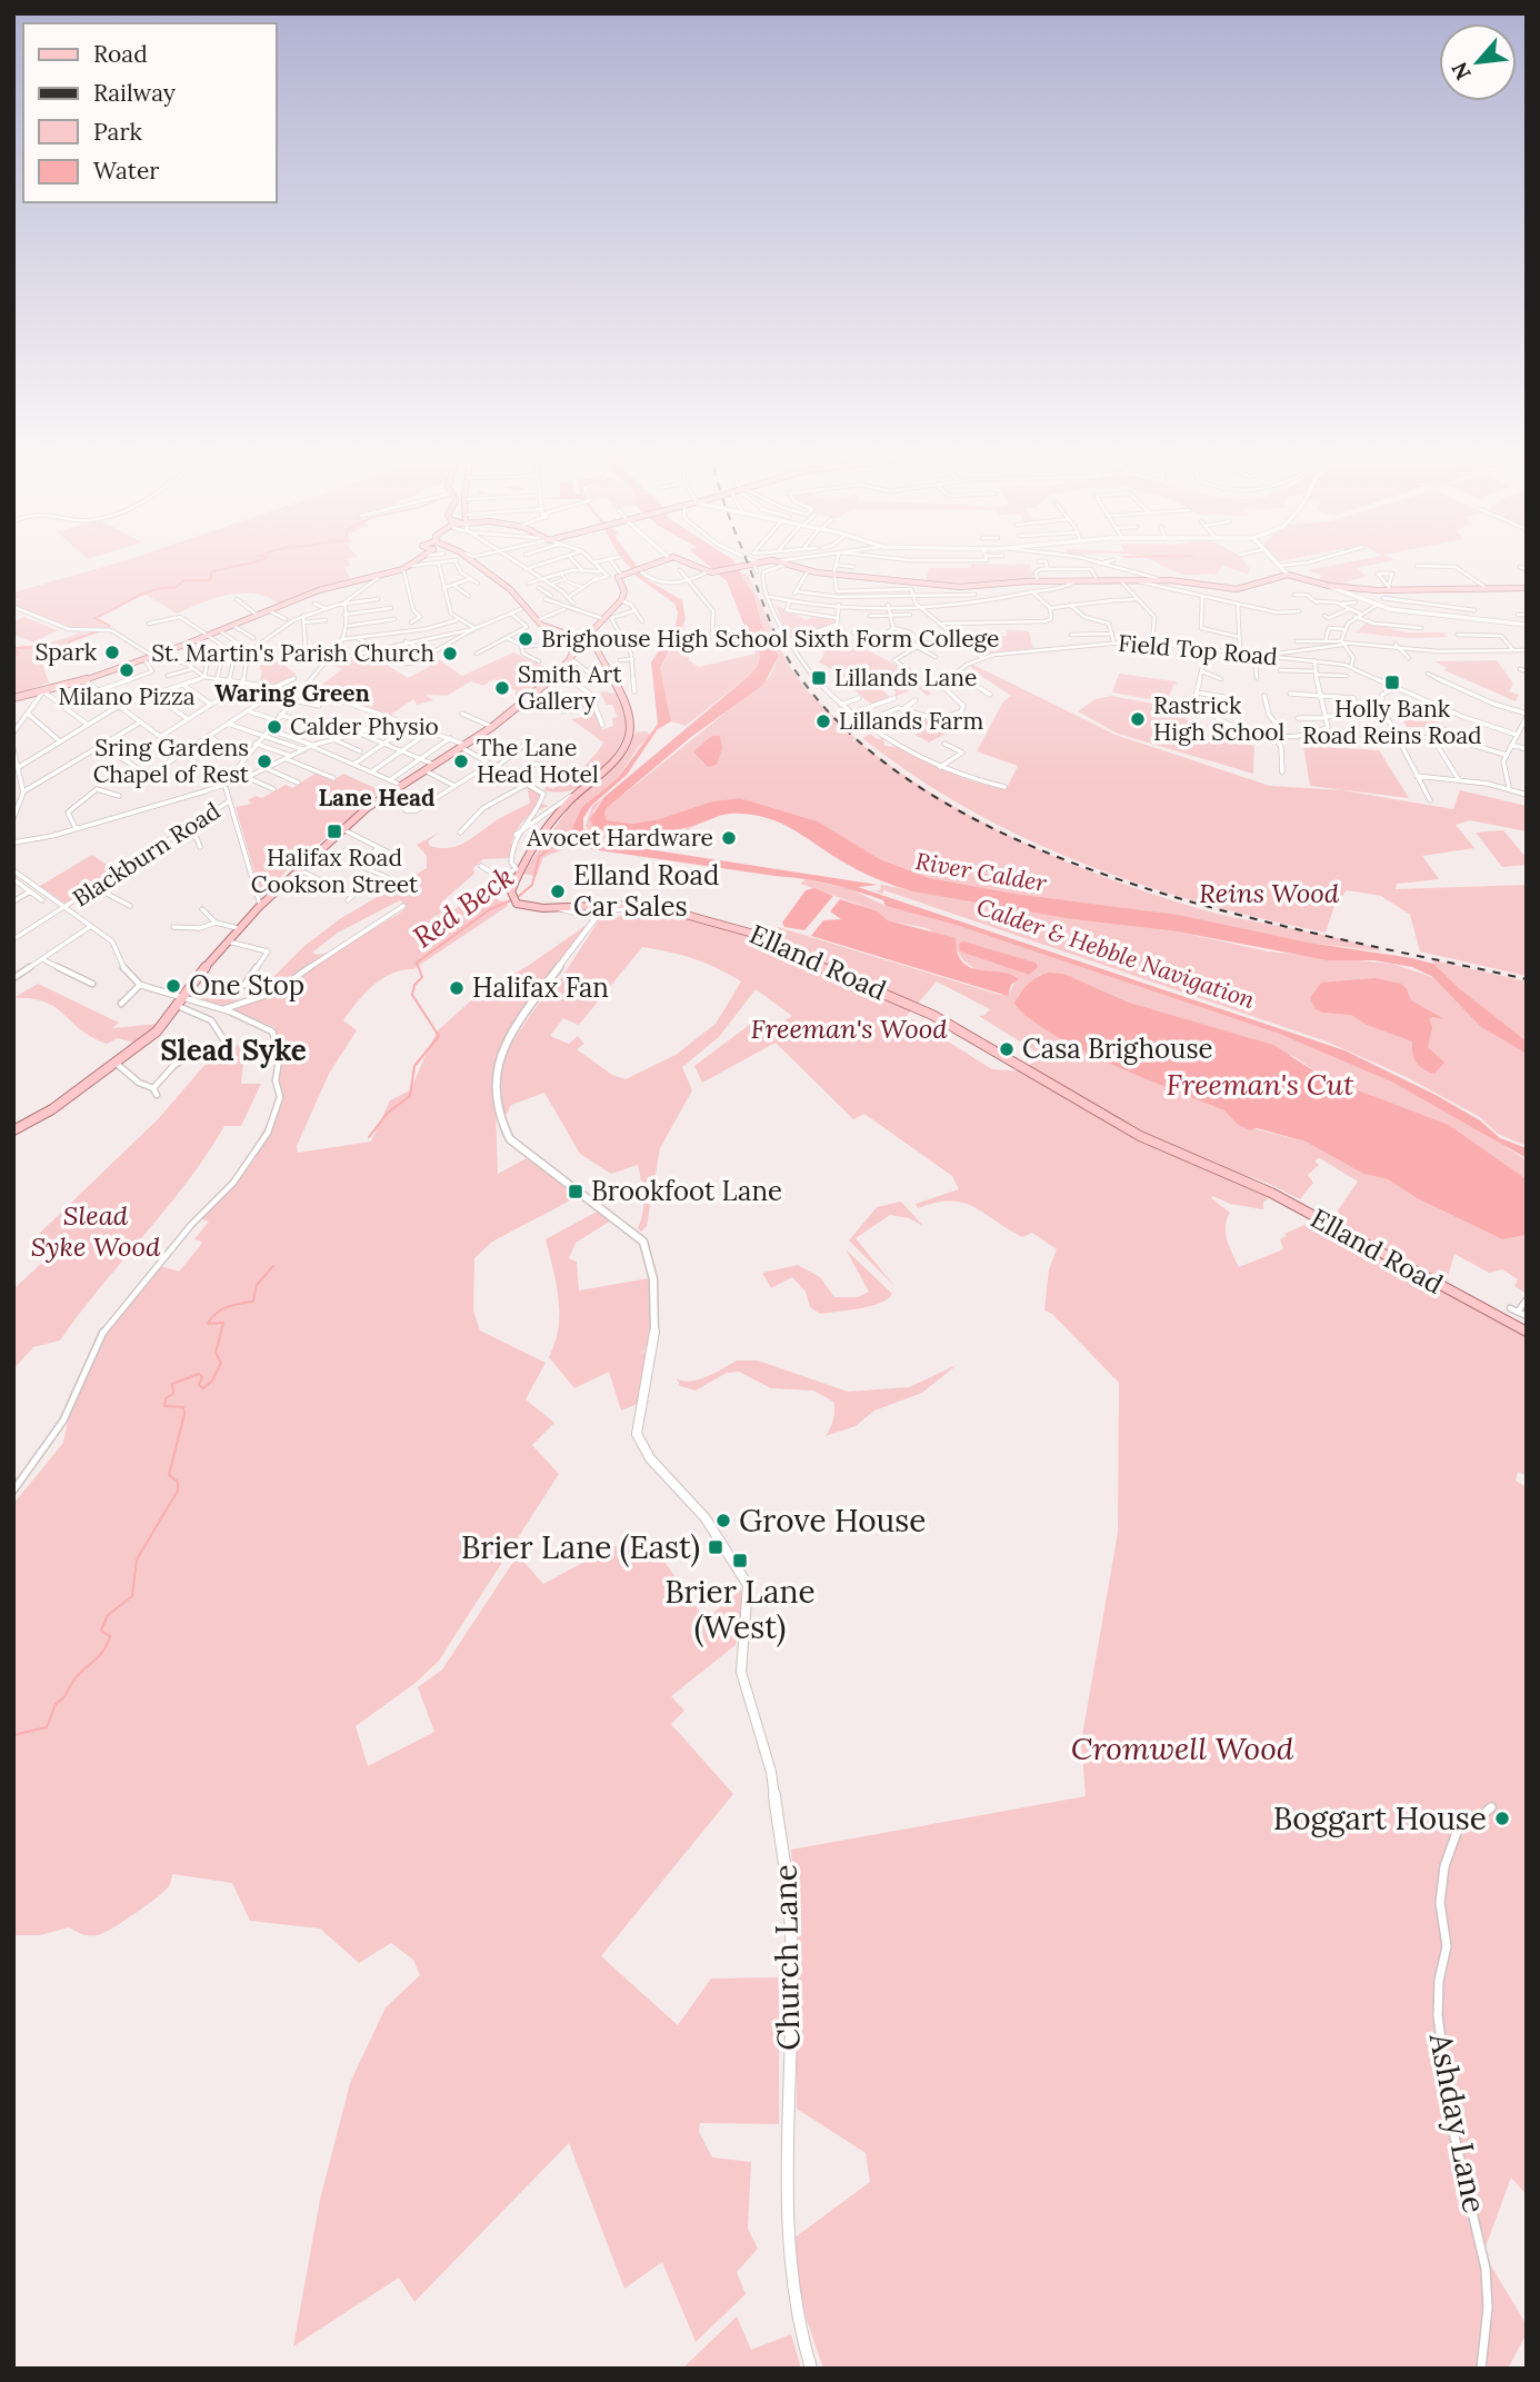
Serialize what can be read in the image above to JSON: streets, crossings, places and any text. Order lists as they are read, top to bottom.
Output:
{
  "streets": {
    "main road": ["Elland Road"],
    "street": [
      "Field Top Road",
      "Blackburn Road",
      "Church Lane",
      "Ashday Lane"
    ]
  },
  "districts": ["Waring Green", "Lane Head", "Slead Syke"],
  "water": [
    "River Calder",
    "Red Beck",
    "Calder & Hebble Navigation",
    "Freeman's Cut"
  ],
  "parks": [
    "Reins Wood",
    "Freeman's Wood",
    "Slead Syke Wood",
    "Cromwell Wood"
  ],
  "places": {
    "other": [
      "Brighouse High School Sixth Form College",
      "Spark",
      "St. Martin's Parish Church",
      "Milano Pizza",
      "Smith Art Gallery",
      "Rastrick High School",
      "Lillands Farm",
      "Calder Physio",
      "Sring Gardens Chapel of Rest",
      "The Lane Head Hotel",
      "Avocet Hardware",
      "Elland Road Car Sales",
      "One Stop",
      "Halifax Fan",
      "Casa Brighouse",
      "Grove House",
      "Boggart House"
    ],
    "transit": [
      "Lillands Lane",
      "Holly Bank Road Reins Road",
      "Halifax Road Cookson Street",
      "Brookfoot Lane",
      "Brier Lane (East)",
      "Brier Lane (West)"
    ]
  },
  "legend": [
    "Road",
    "Railway",
    "Park",
    "Water"
  ],
  "north": "bottom left"
}
